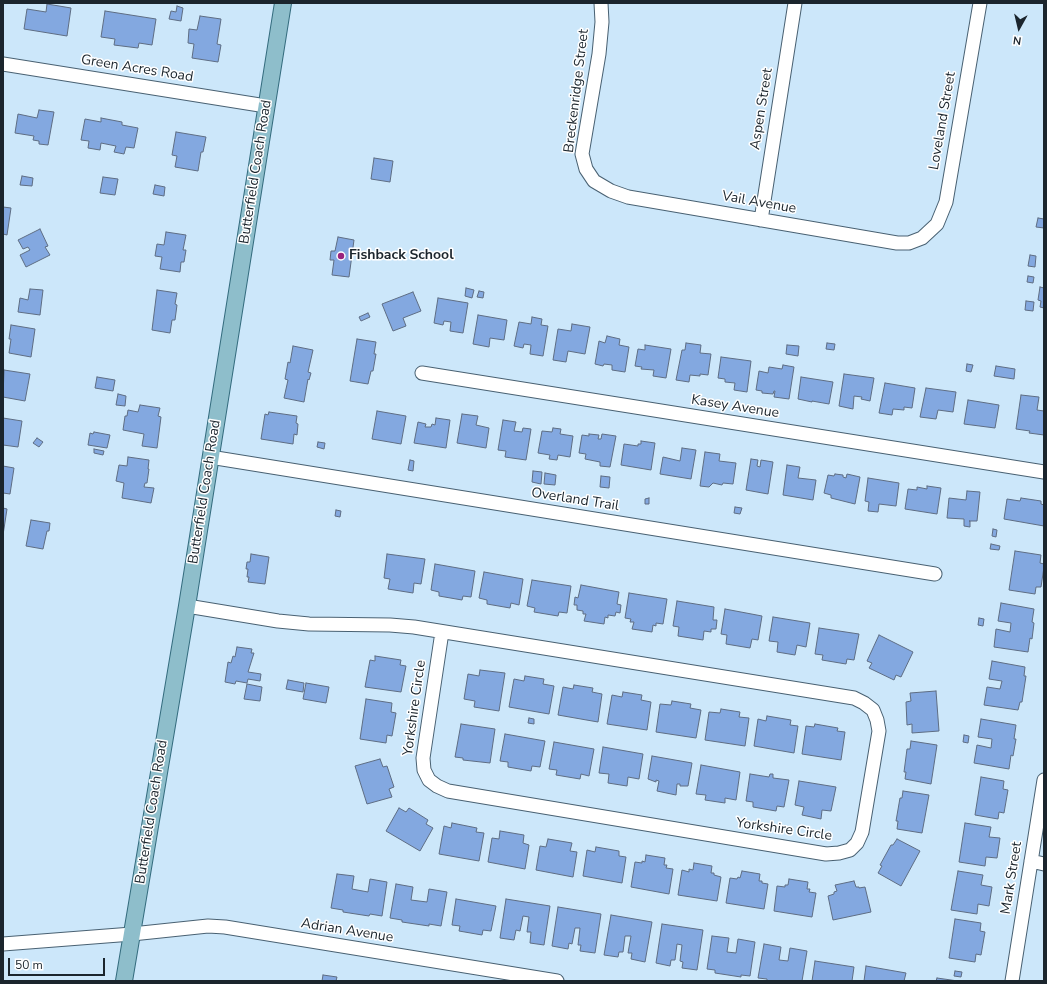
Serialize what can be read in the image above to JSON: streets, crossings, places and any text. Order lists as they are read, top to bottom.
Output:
{
  "streets": {
    "main road": ["Butterfield Coach Road"],
    "street": [
      "Green Acres Road",
      "Breckenridge Street",
      "Aspen Street",
      "Loveland Street",
      "Vail Avenue",
      "Kasey Avenue",
      "Overland Trail",
      "Yorkshire Circle",
      "Mark Street",
      "Adrian Avenue"
    ]
  },
  "crossings": [
    ["Green Acres Road", "Butterfield Coach Road"],
    ["Breckenridge Street", "Vail Avenue"],
    ["Aspen Street", "Vail Avenue"],
    ["Loveland Street", "Vail Avenue"],
    ["Butterfield Coach Road", "Overland Trail"],
    ["Butterfield Coach Road", "Yorkshire Circle"],
    ["Butterfield Coach Road", "Adrian Avenue"]
  ],
  "places": ["Fishback School"],
  "scale_bar": "50 m",
  "north": "bottom"
}
